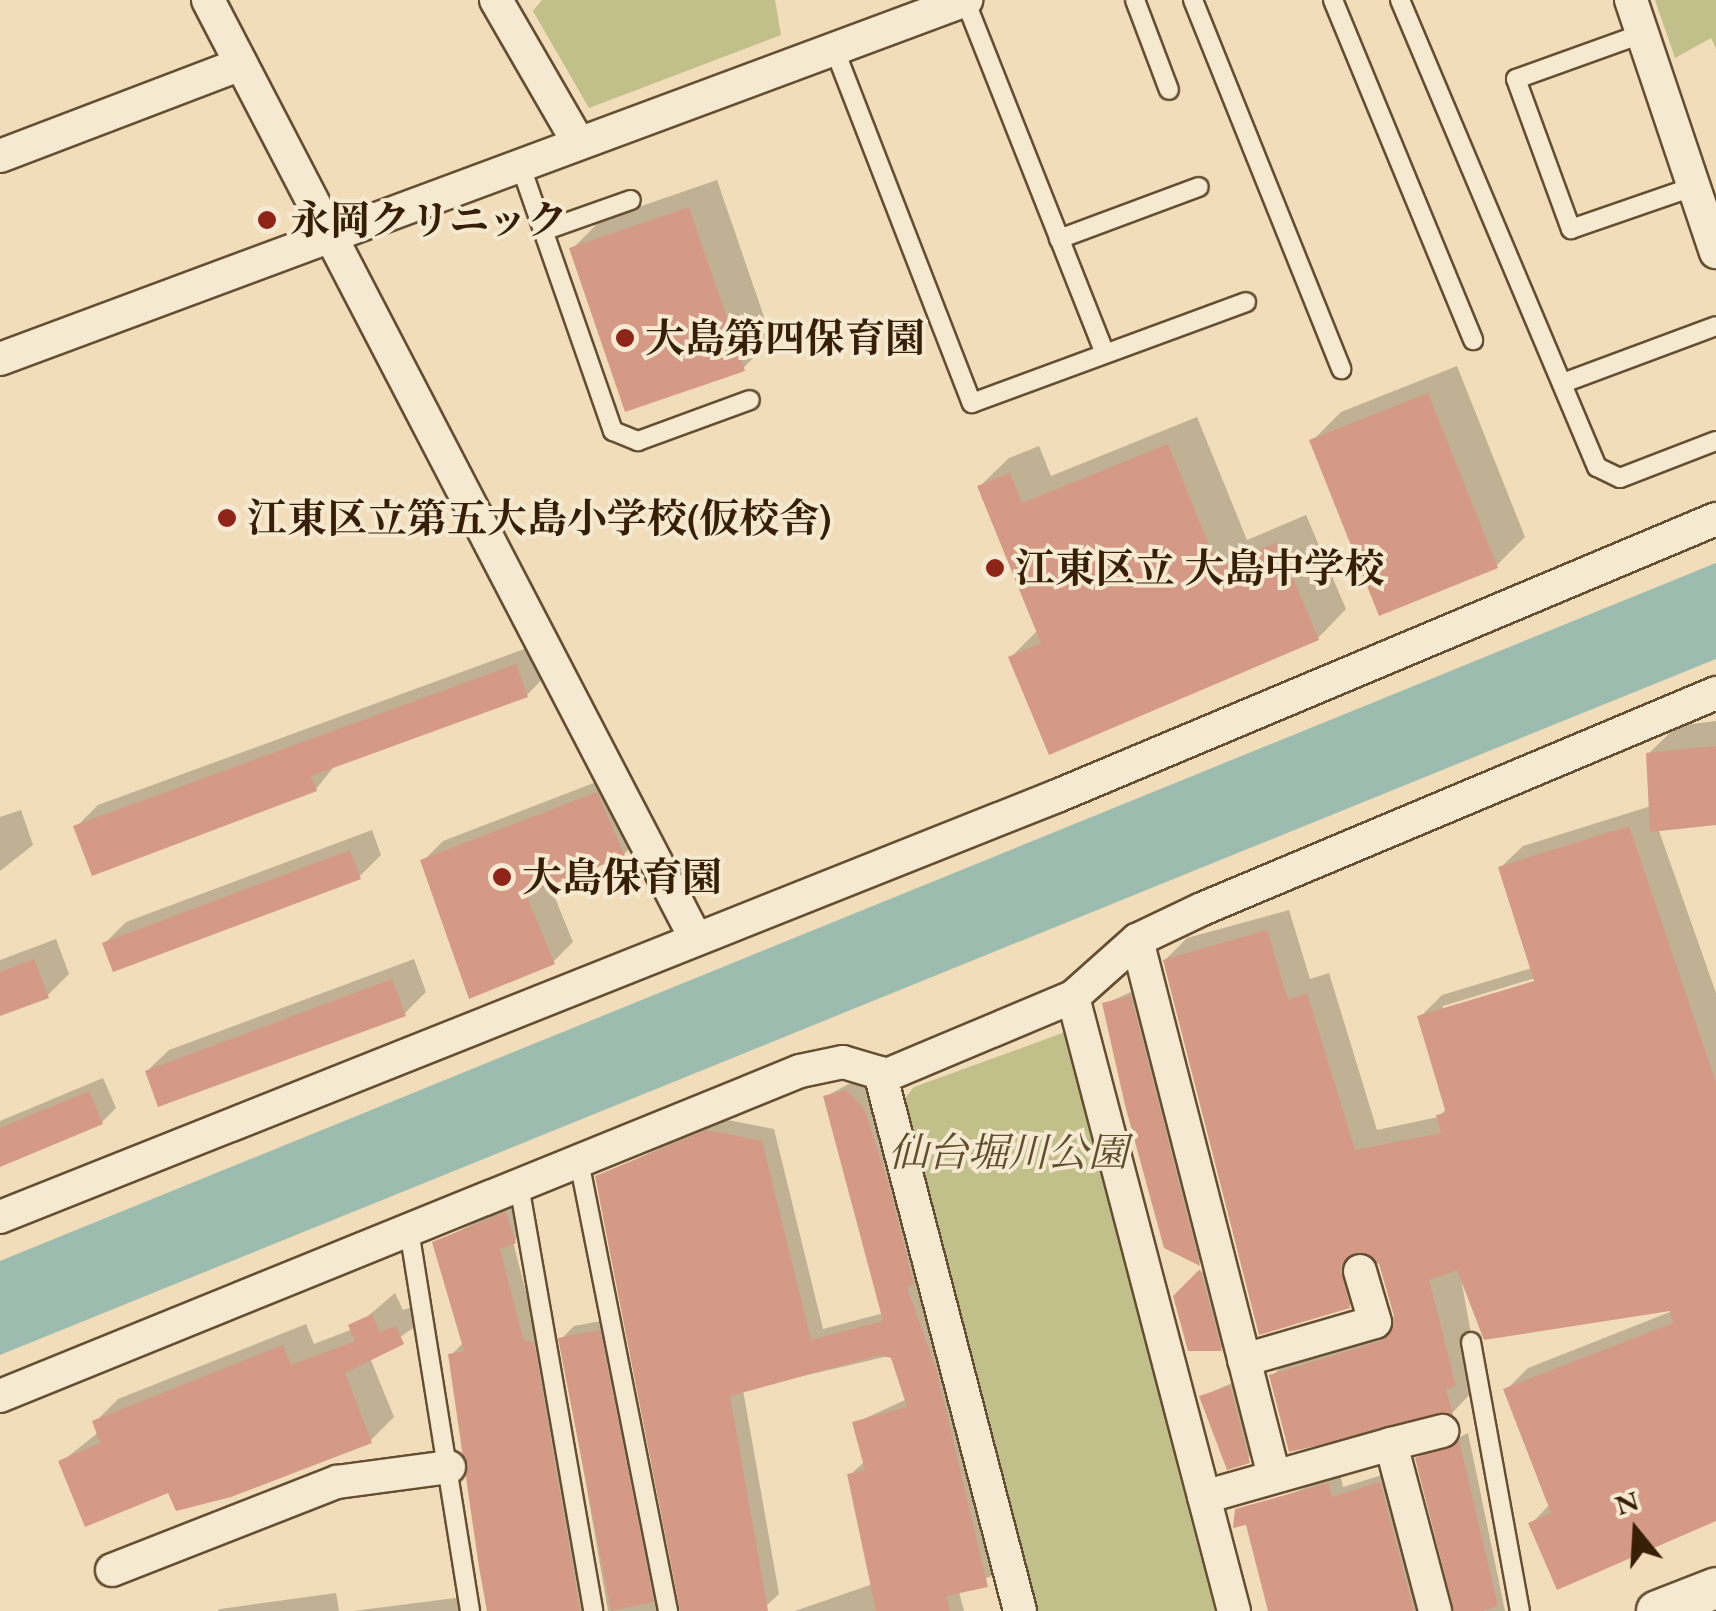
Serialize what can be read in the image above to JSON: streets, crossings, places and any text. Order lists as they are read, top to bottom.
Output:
{
  "parks": ["仙台堀川公園"],
  "places": [
    "永岡クリニック",
    "大島第四保育園",
    "江東区立第五大島小学校(仮校舎)",
    "江東区立 大島中学校",
    "大島保育園"
  ],
  "north": "top"
}
